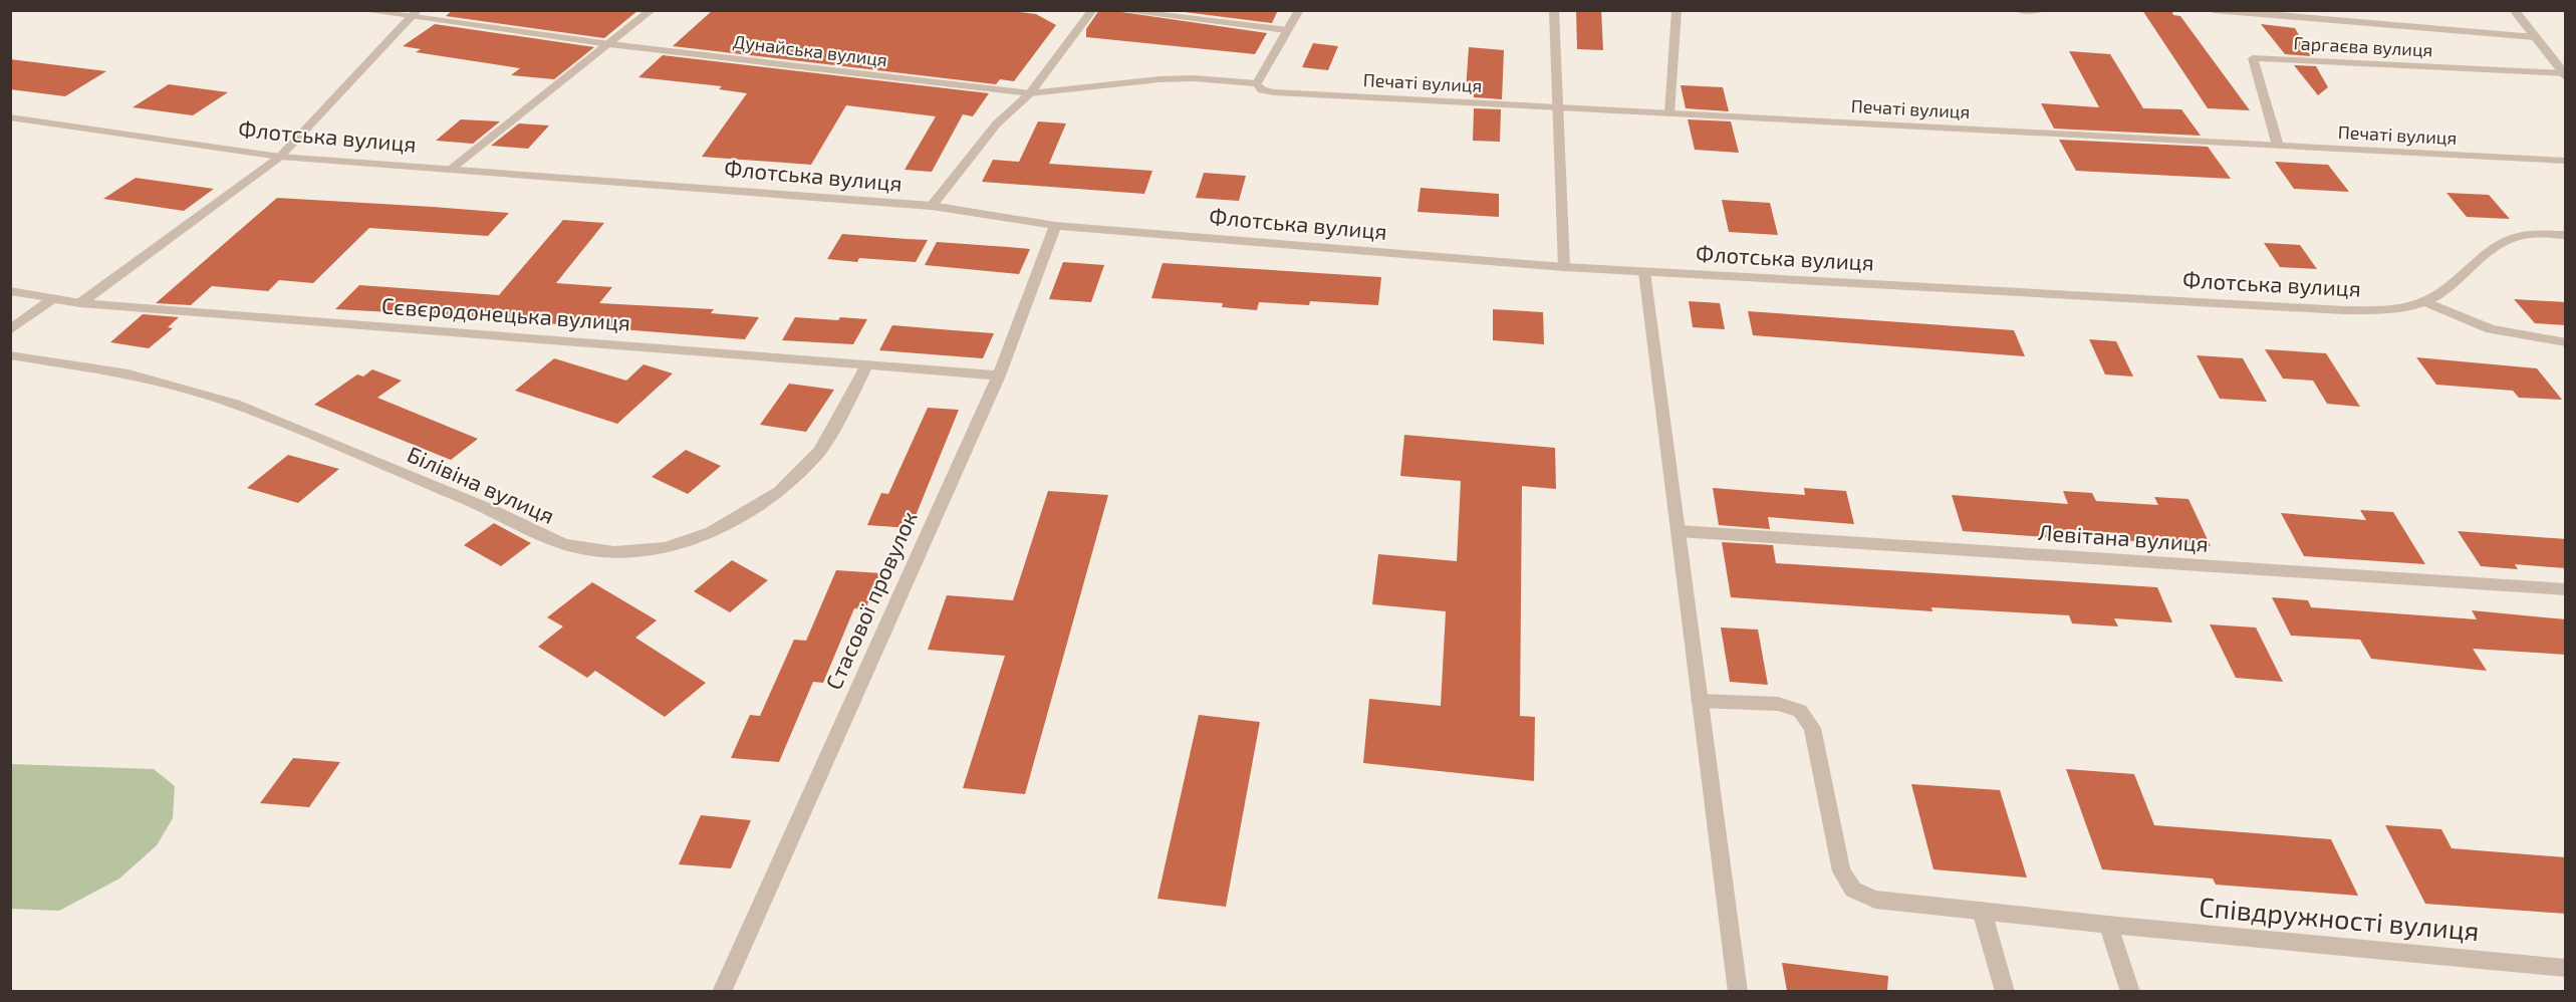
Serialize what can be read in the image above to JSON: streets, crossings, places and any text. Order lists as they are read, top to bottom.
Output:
{
  "streets": {
    "street": [
      "Гаргаєва вулиця",
      "Дунайська вулиця",
      "Печаті вулиця",
      "Флотська вулиця",
      "Сєвєродонецька вулиця",
      "Білівіна вулиця",
      "Левітана вулиця",
      "Стасової провулок",
      "Співдружності вулиця"
    ]
  },
  "crossings": [
    ["Гаргаєва вулиця", "Печаті вулиця"],
    ["Дунайська вулиця", "Печаті вулиця"],
    ["Флотська вулиця", "Стасової провулок"],
    ["Сєвєродонецька вулиця", "Білівіна вулиця"],
    ["Сєвєродонецька вулиця", "Стасової провулок"]
  ]
}
